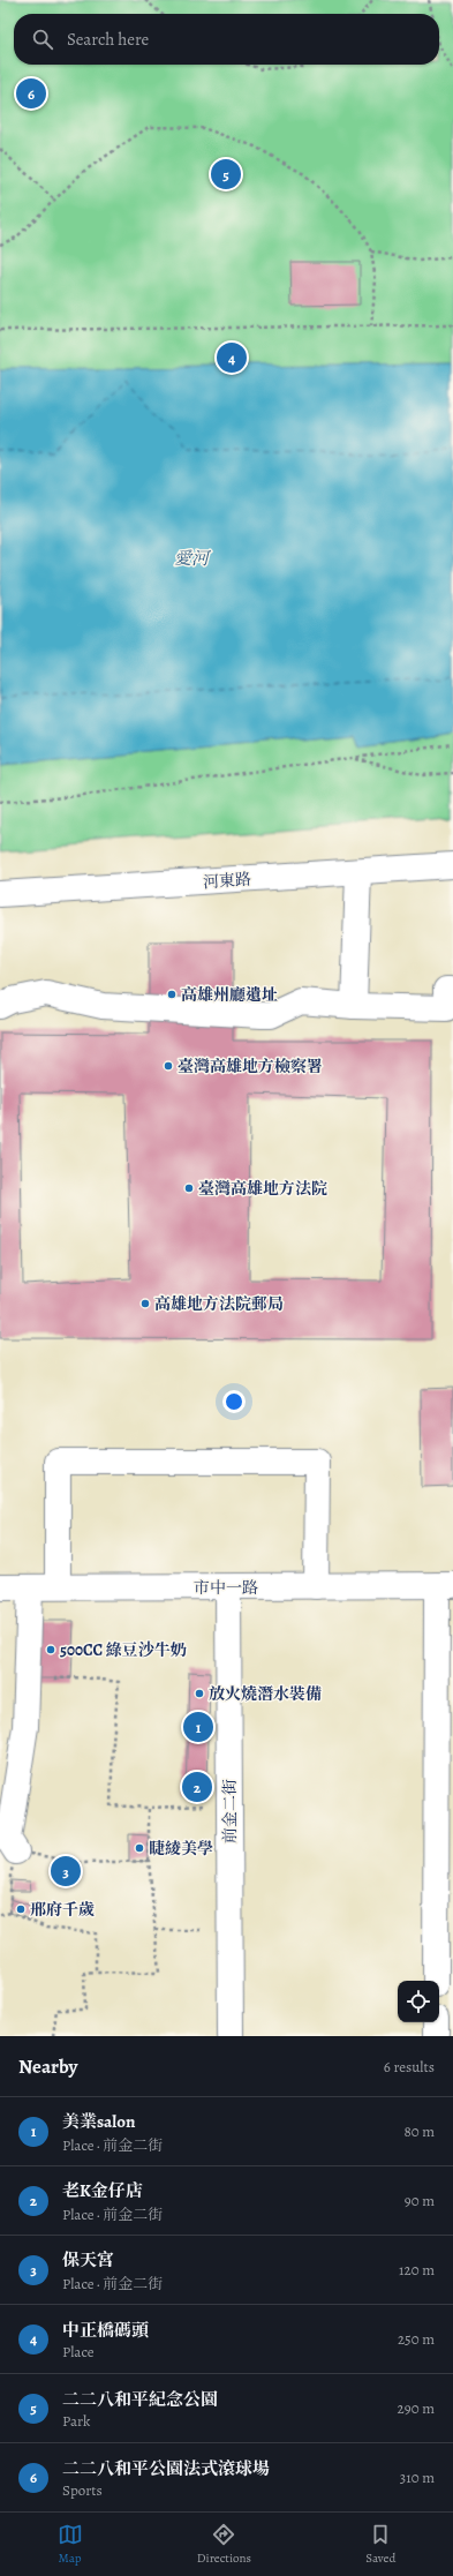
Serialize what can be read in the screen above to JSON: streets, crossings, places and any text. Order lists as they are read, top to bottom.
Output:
{
  "streets": {
    "street": ["河東路", "市中一路", "前金二街"]
  },
  "crossings": [
    ["市中一路", "前金二街"]
  ],
  "water": ["愛河"],
  "places": [
    "高雄州廳遺址",
    "臺灣高雄地方檢察署",
    "臺灣高雄地方法院",
    "高雄地方法院郵局",
    "500CC 綠豆沙牛奶",
    "放火燒潛水裝備",
    "睫綾美學",
    "邢府千歲"
  ],
  "page": {
    "search": "Search here",
    "pins": [
      "6",
      "5",
      "4",
      "1",
      "2",
      "3"
    ],
    "heading": ["Nearby", "6 results"],
    "list": [
      {
        "mark": "1",
        "name": "美業salon",
        "note": "Place · 前金二街",
        "value": "80 m"
      },
      {
        "mark": "2",
        "name": "老K金仔店",
        "note": "Place · 前金二街",
        "value": "90 m"
      },
      {
        "mark": "3",
        "name": "保天宮",
        "note": "Place · 前金二街",
        "value": "120 m"
      },
      {
        "mark": "4",
        "name": "中正橋碼頭",
        "note": "Place",
        "value": "250 m"
      },
      {
        "mark": "5",
        "name": "二二八和平紀念公園",
        "note": "Park",
        "value": "290 m"
      },
      {
        "mark": "6",
        "name": "二二八和平公園法式滾球場",
        "note": "Sports",
        "value": "310 m"
      }
    ],
    "nav": ["Map", "Directions", "Saved"]
  }
}
